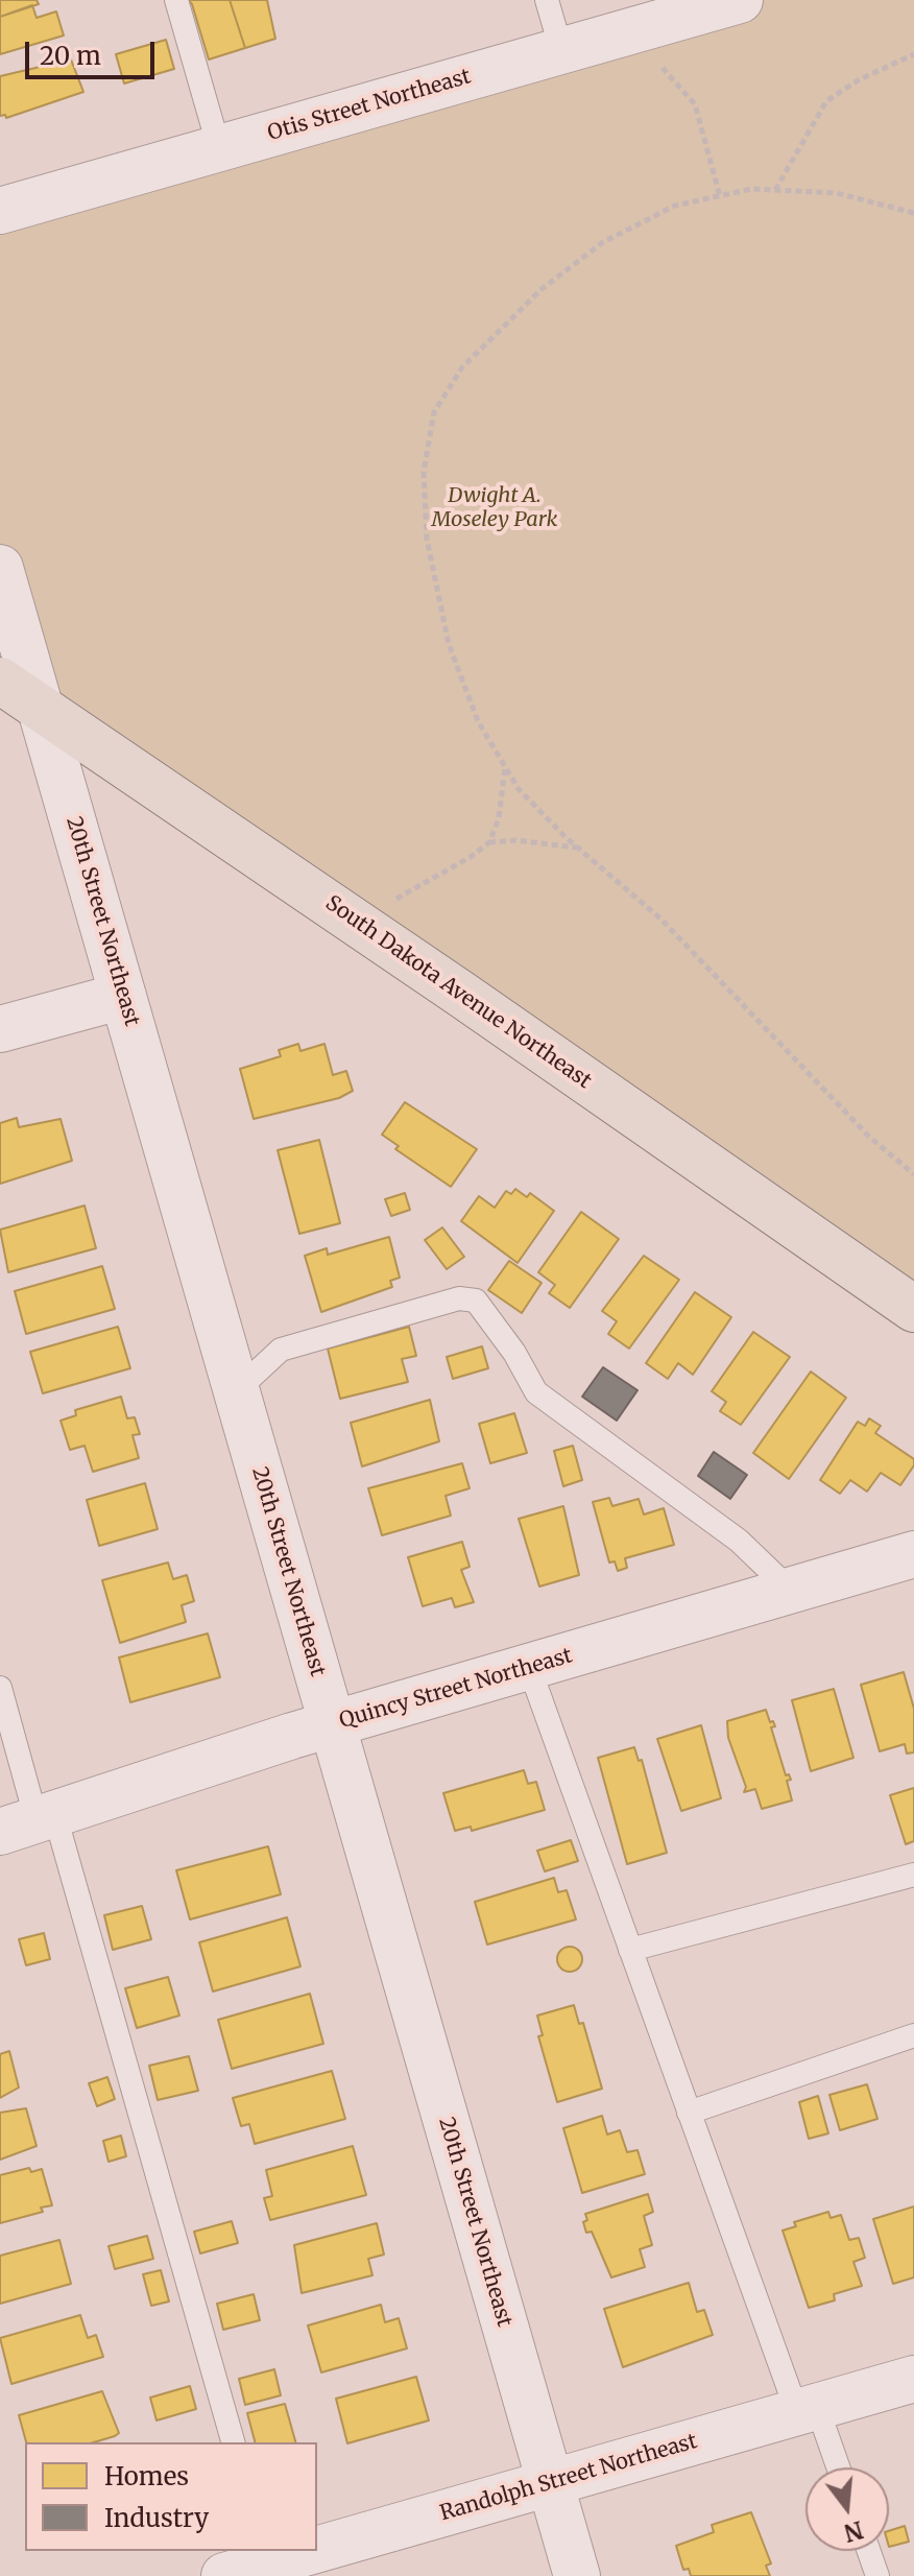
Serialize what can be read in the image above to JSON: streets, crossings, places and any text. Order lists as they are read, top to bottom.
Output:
{
  "streets": {
    "main road": ["South Dakota Avenue Northeast"],
    "street": [
      "Otis Street Northeast",
      "20th Street Northeast",
      "Quincy Street Northeast",
      "Randolph Street Northeast"
    ]
  },
  "crossings": [
    ["20th Street Northeast", "South Dakota Avenue Northeast"],
    ["20th Street Northeast", "Quincy Street Northeast"],
    ["20th Street Northeast", "Randolph Street Northeast"]
  ],
  "parks": ["Dwight A. Moseley Park"],
  "legend": ["Homes", "Industry"],
  "scale_bar": "20 m",
  "north": "bottom"
}
